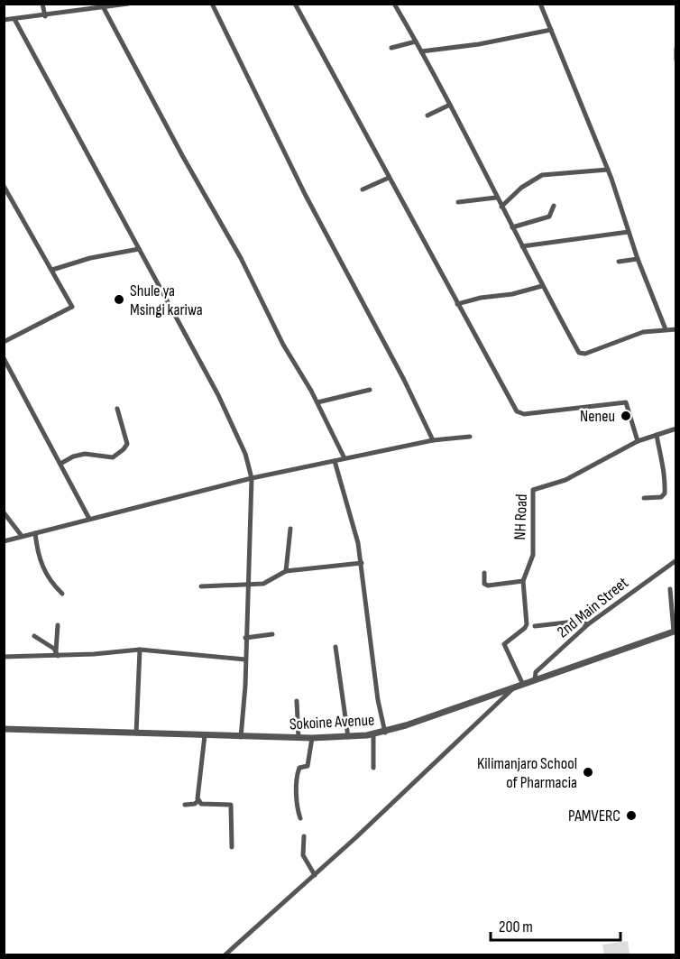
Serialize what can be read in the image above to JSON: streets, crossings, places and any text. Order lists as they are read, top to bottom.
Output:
{
  "streets": {
    "street": ["NH Road", "2nd Main Street", "Sokoine Avenue"]
  },
  "crossings": [
    ["NH Road", "Sokoine Avenue"],
    ["2nd Main Street", "Sokoine Avenue"]
  ],
  "places": [
    "Shule ya Msingi kariwa",
    "Neneu",
    "Kilimanjaro School of Pharmacia",
    "PAMVERC"
  ],
  "scale_bar": "200 m"
}
